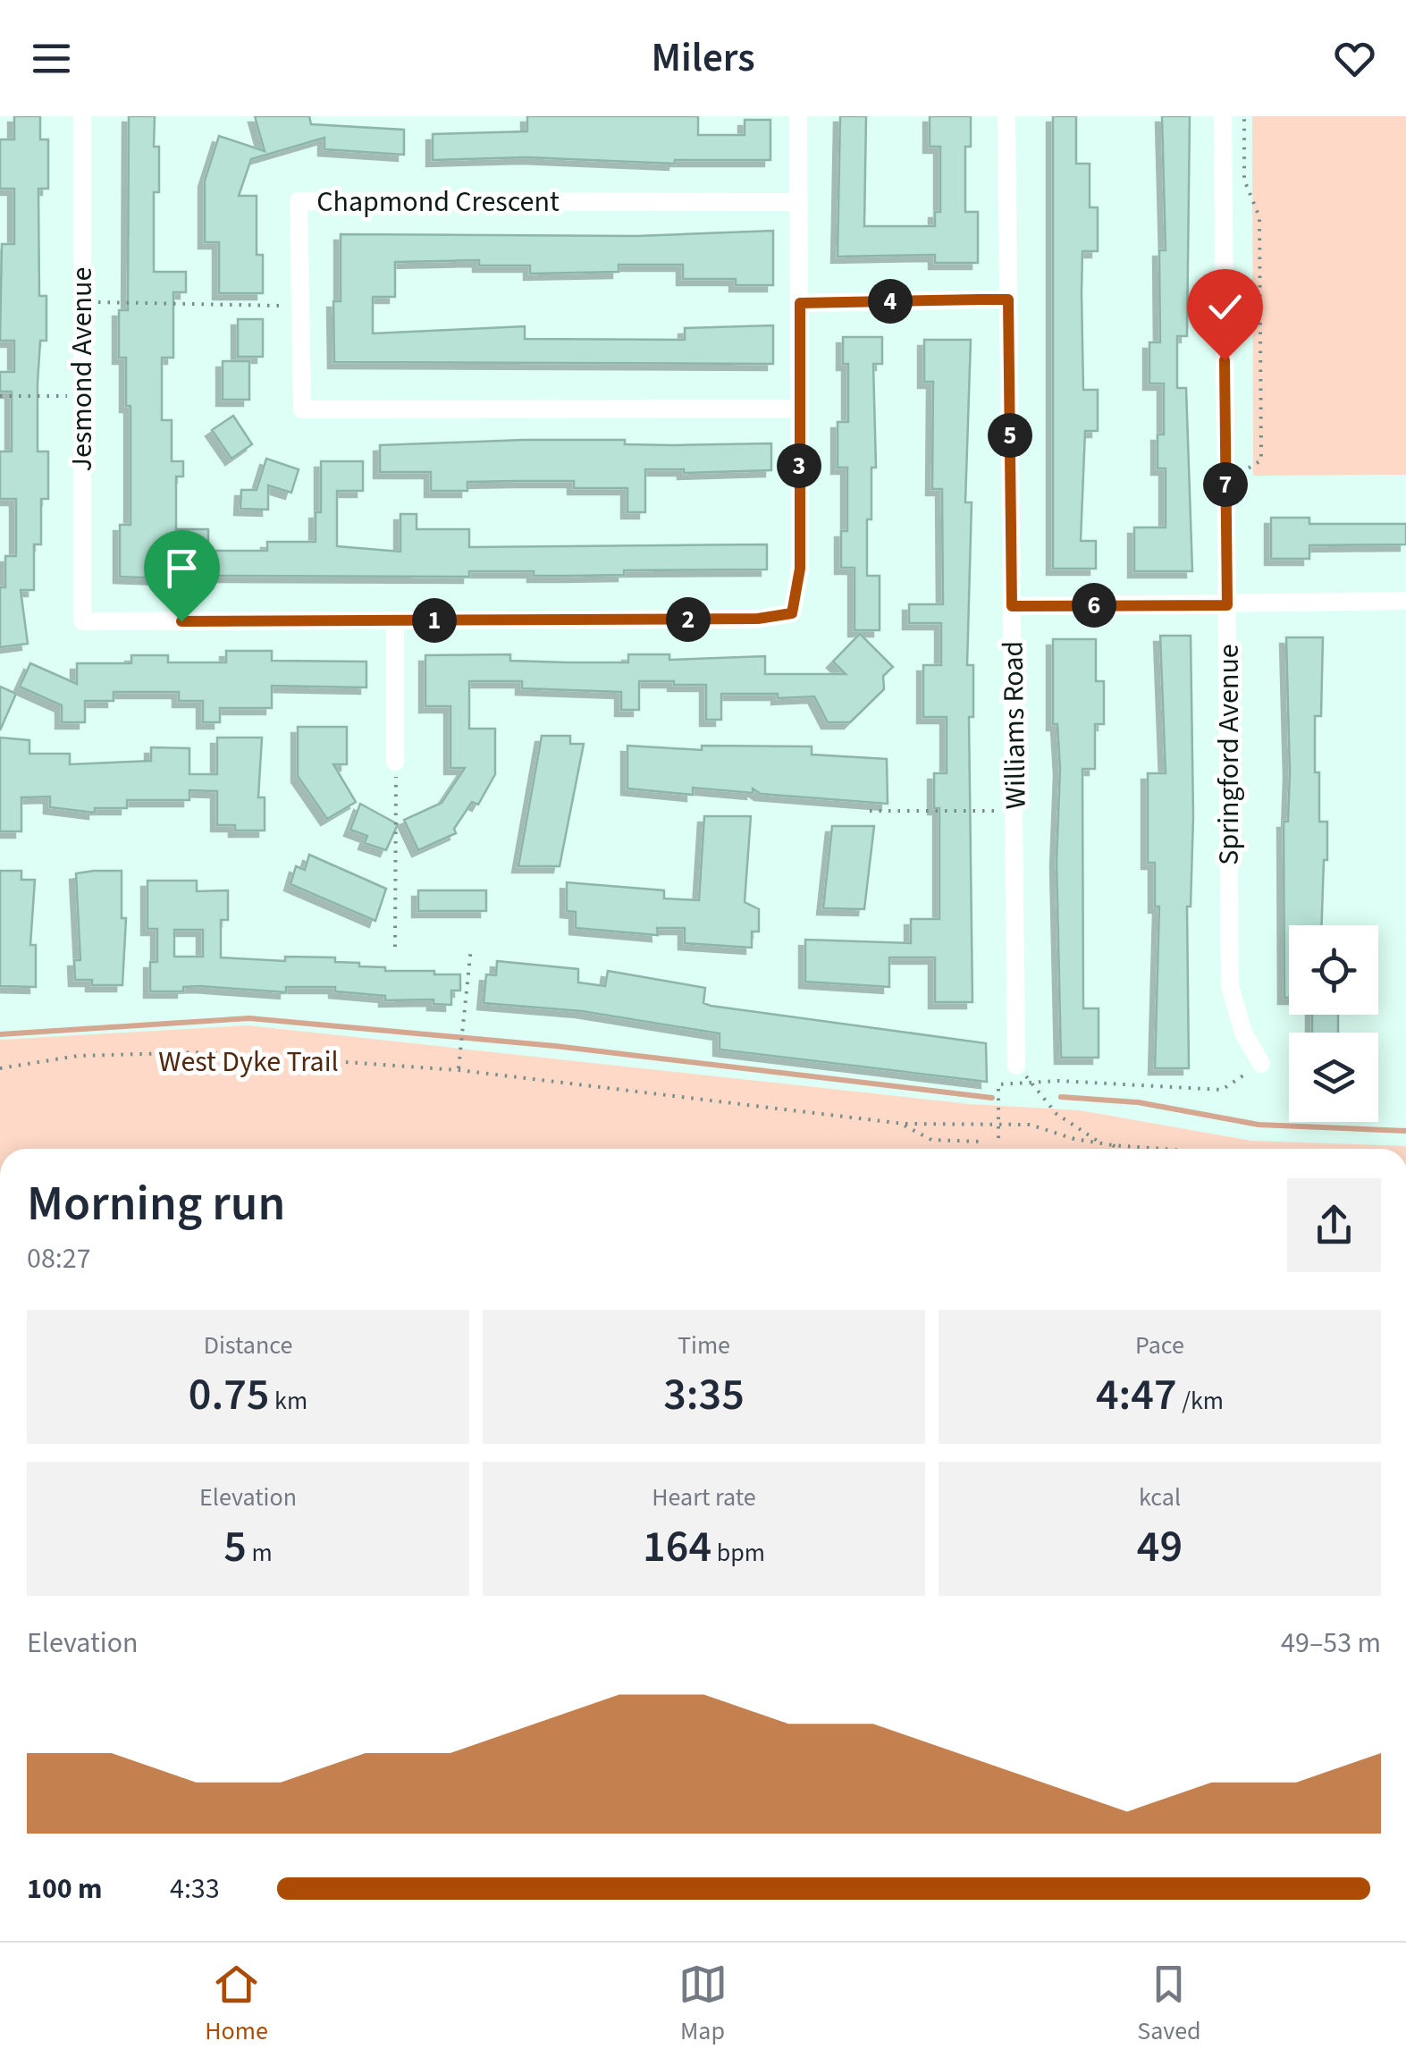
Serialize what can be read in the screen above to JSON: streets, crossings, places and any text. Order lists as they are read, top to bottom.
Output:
{
  "streets": {
    "street": [
      "Chapmond Crescent",
      "Jesmond Avenue",
      "Williams Road",
      "Springford Avenue"
    ]
  },
  "parks": ["West Dyke Trail"],
  "page": {
    "header": "Milers",
    "pins": [
      "4",
      "5",
      "3",
      "7",
      "6",
      "2",
      "1"
    ],
    "heading": ["Morning run", "08:27"],
    "stats": [
      ["Distance", "0.75 km"],
      ["Time", "3:35"],
      ["Pace", "4:47 /km"],
      ["Elevation", "5 m"],
      ["Heart rate", "164 bpm"],
      ["kcal", "49"]
    ],
    "chart": ["Elevation", "49–53 m"],
    "list": [
      {
        "name": "100 m",
        "note": "4:33"
      }
    ],
    "tabs": ["Home", "Map", "Saved"]
  }
}
